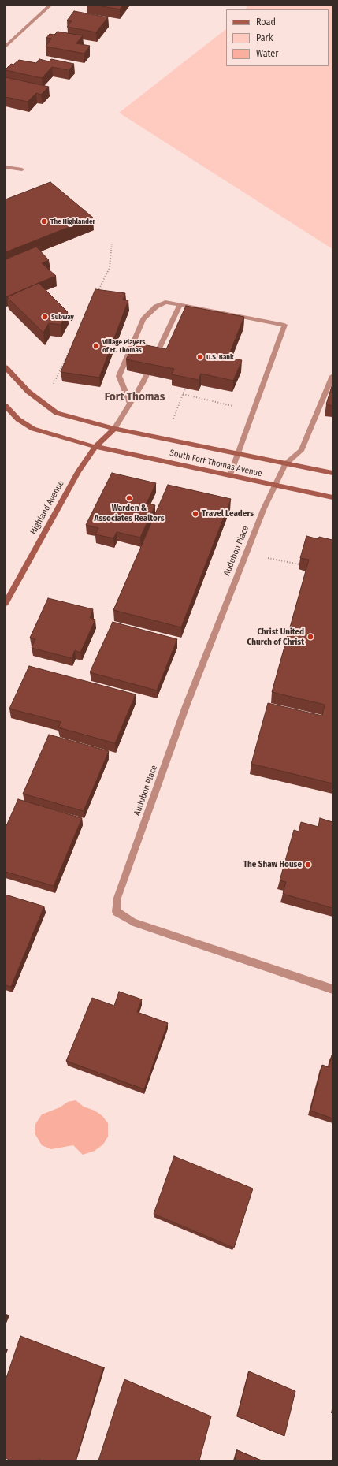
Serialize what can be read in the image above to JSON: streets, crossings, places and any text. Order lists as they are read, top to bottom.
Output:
{
  "streets": {
    "main road": ["South Fort Thomas Avenue", "Highland Avenue"],
    "street": ["Audubon Place"]
  },
  "crossings": [
    ["South Fort Thomas Avenue", "Highland Avenue"],
    ["South Fort Thomas Avenue", "Audubon Place"]
  ],
  "districts": ["Fort Thomas"],
  "places": [
    "The Highlander",
    "Subway",
    "Village Players of Ft. Thomas",
    "U.S. Bank",
    "Warden & Associates Realtors",
    "Travel Leaders",
    "Christ United Church of Christ",
    "The Shaw House"
  ],
  "legend": ["Road", "Park", "Water"]
}
